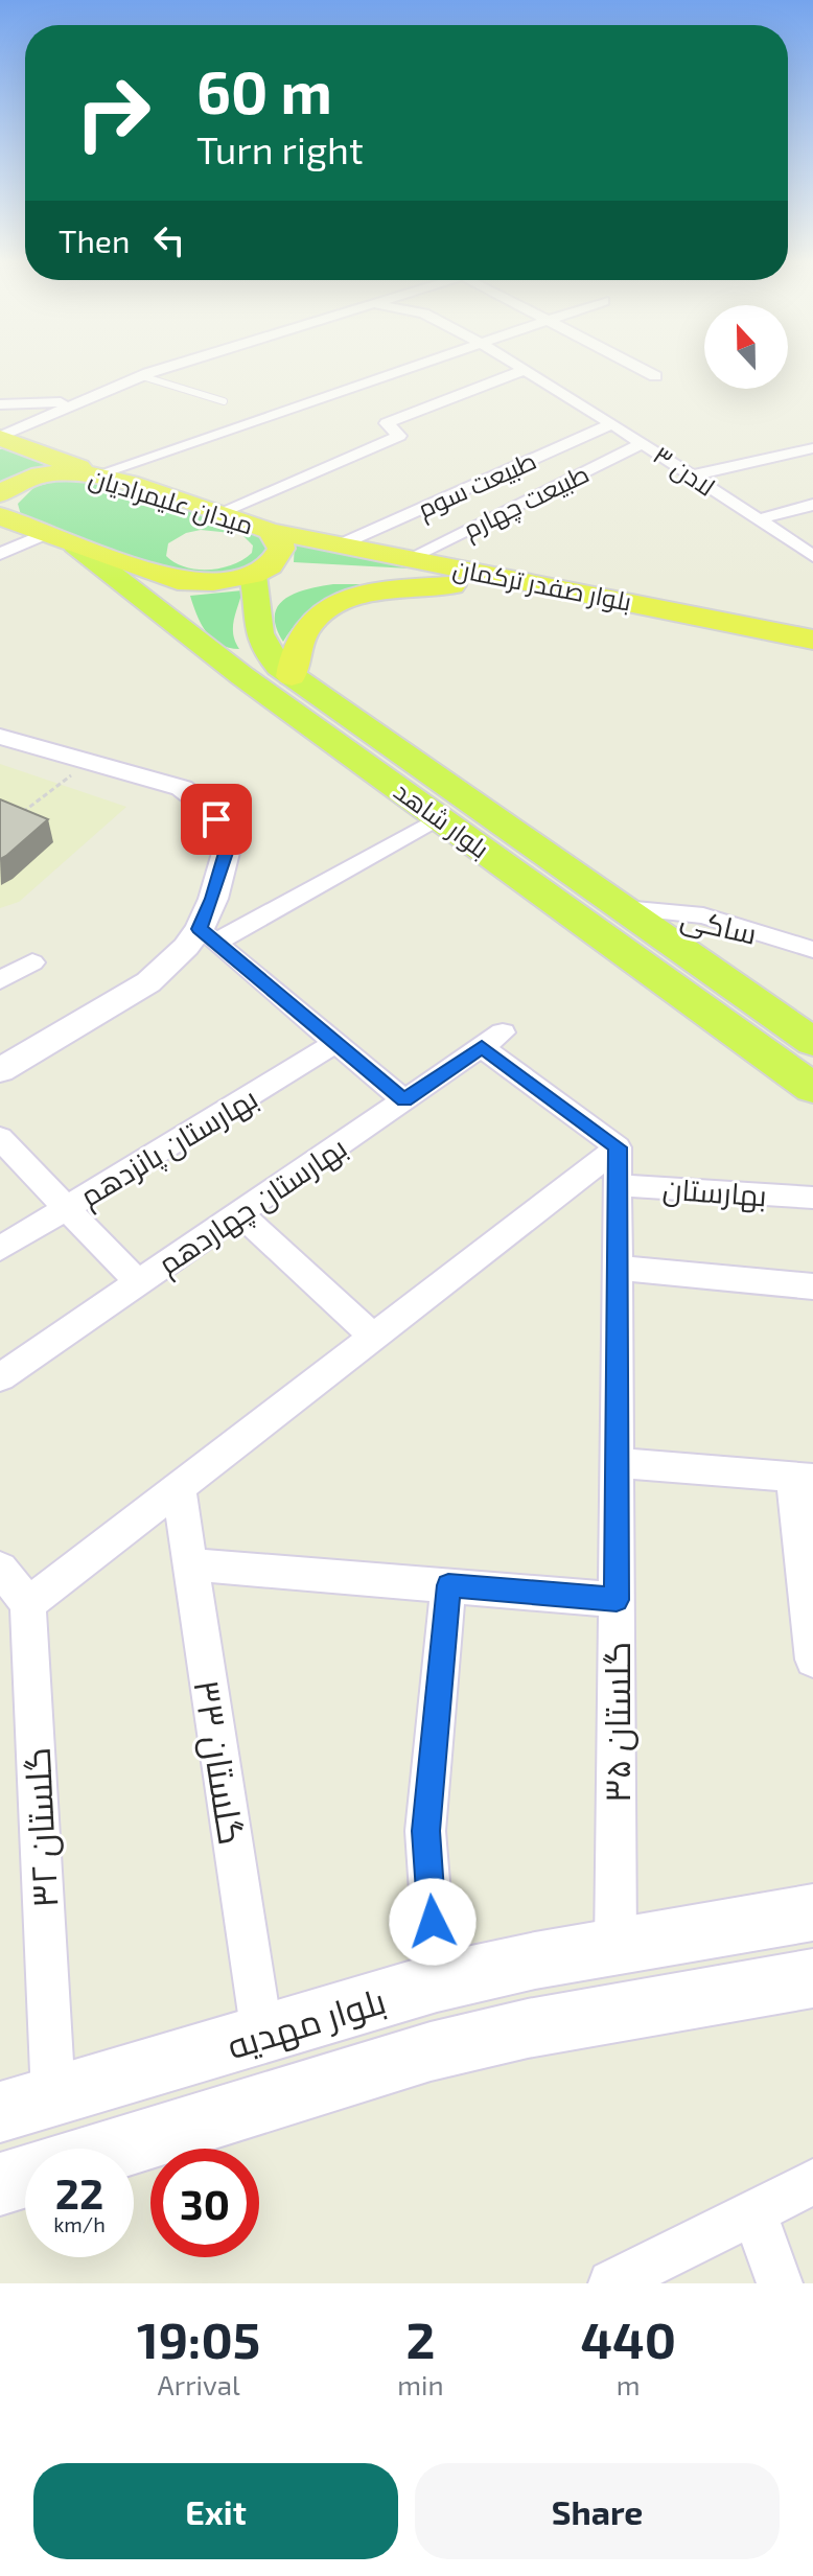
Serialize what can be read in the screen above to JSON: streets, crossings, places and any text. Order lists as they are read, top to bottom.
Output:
{
  "streets": {
    "highway": ["میدان علیمرادیان", "بلوار صفدر ترکمان"],
    "main road": ["بلوار شاهد", "بلوار مهدیه"],
    "street": [
      "لادن ۳",
      "طبیعت سوم",
      "طبیعت چهارم",
      "ساکی",
      "بهارستان پانزدهم",
      "بهارستان",
      "بهارستان چهاردهم",
      "گلستان ۳۵",
      "گلستان ۳۳",
      "گلستان ۳۲"
    ]
  },
  "crossings": [
    ["لادن ۳", "طبیعت سوم"],
    ["لادن ۳", "طبیعت چهارم"],
    ["طبیعت سوم", "بلوار صفدر ترکمان"],
    ["میدان علیمرادیان", "بلوار صفدر ترکمان"],
    ["میدان علیمرادیان", "بلوار شاهد"],
    ["طبیعت چهارم", "بلوار صفدر ترکمان"],
    ["بلوار صفدر ترکمان", "بلوار شاهد"],
    ["بلوار شاهد", "ساکی"],
    ["بهارستان", "گلستان ۳۵"],
    ["بهارستان چهاردهم", "گلستان ۳۵"],
    ["گلستان ۳۵", "بلوار مهدیه"],
    ["گلستان ۳۳", "بلوار مهدیه"],
    ["گلستان ۳۲", "بلوار مهدیه"]
  ],
  "north": "top",
  "page": {
    "turn": ["60 m", "Turn right"],
    "then": "Then",
    "speed": "22 km/h",
    "limit": "30",
    "eta": [
      "19:05",
      "Arrival",
      "2",
      "min",
      "440",
      "m"
    ],
    "buttons": ["Exit", "Share"]
  }
}
